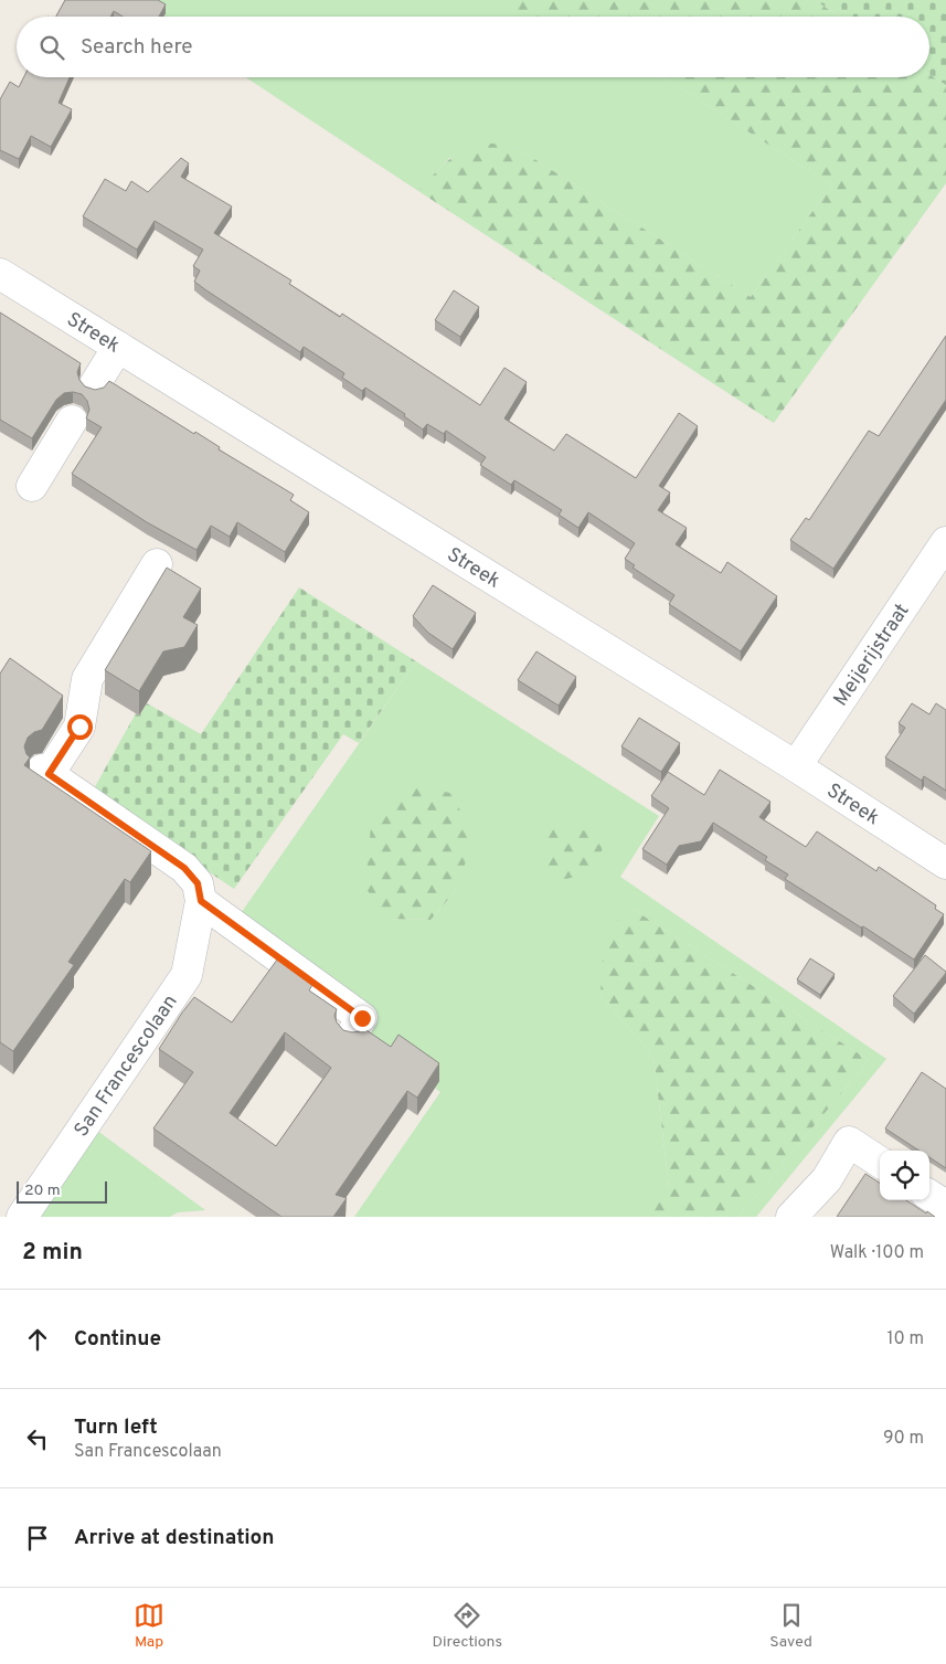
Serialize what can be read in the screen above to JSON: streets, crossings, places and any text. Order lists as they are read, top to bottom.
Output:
{
  "streets": {
    "street": ["Streek", "Meijerijstraat", "San Francescolaan"]
  },
  "crossings": [
    ["Streek", "Meijerijstraat"]
  ],
  "scale_bar": "20 m",
  "page": {
    "search": "Search here",
    "scale": "20 m",
    "heading": ["2 min", "Walk · 100 m"],
    "list": [
      ["Continue", "10 m"],
      ["Turn left", "San Francescolaan", "90 m"],
      "Arrive at destination"
    ],
    "nav": ["Map", "Directions", "Saved"]
  }
}
